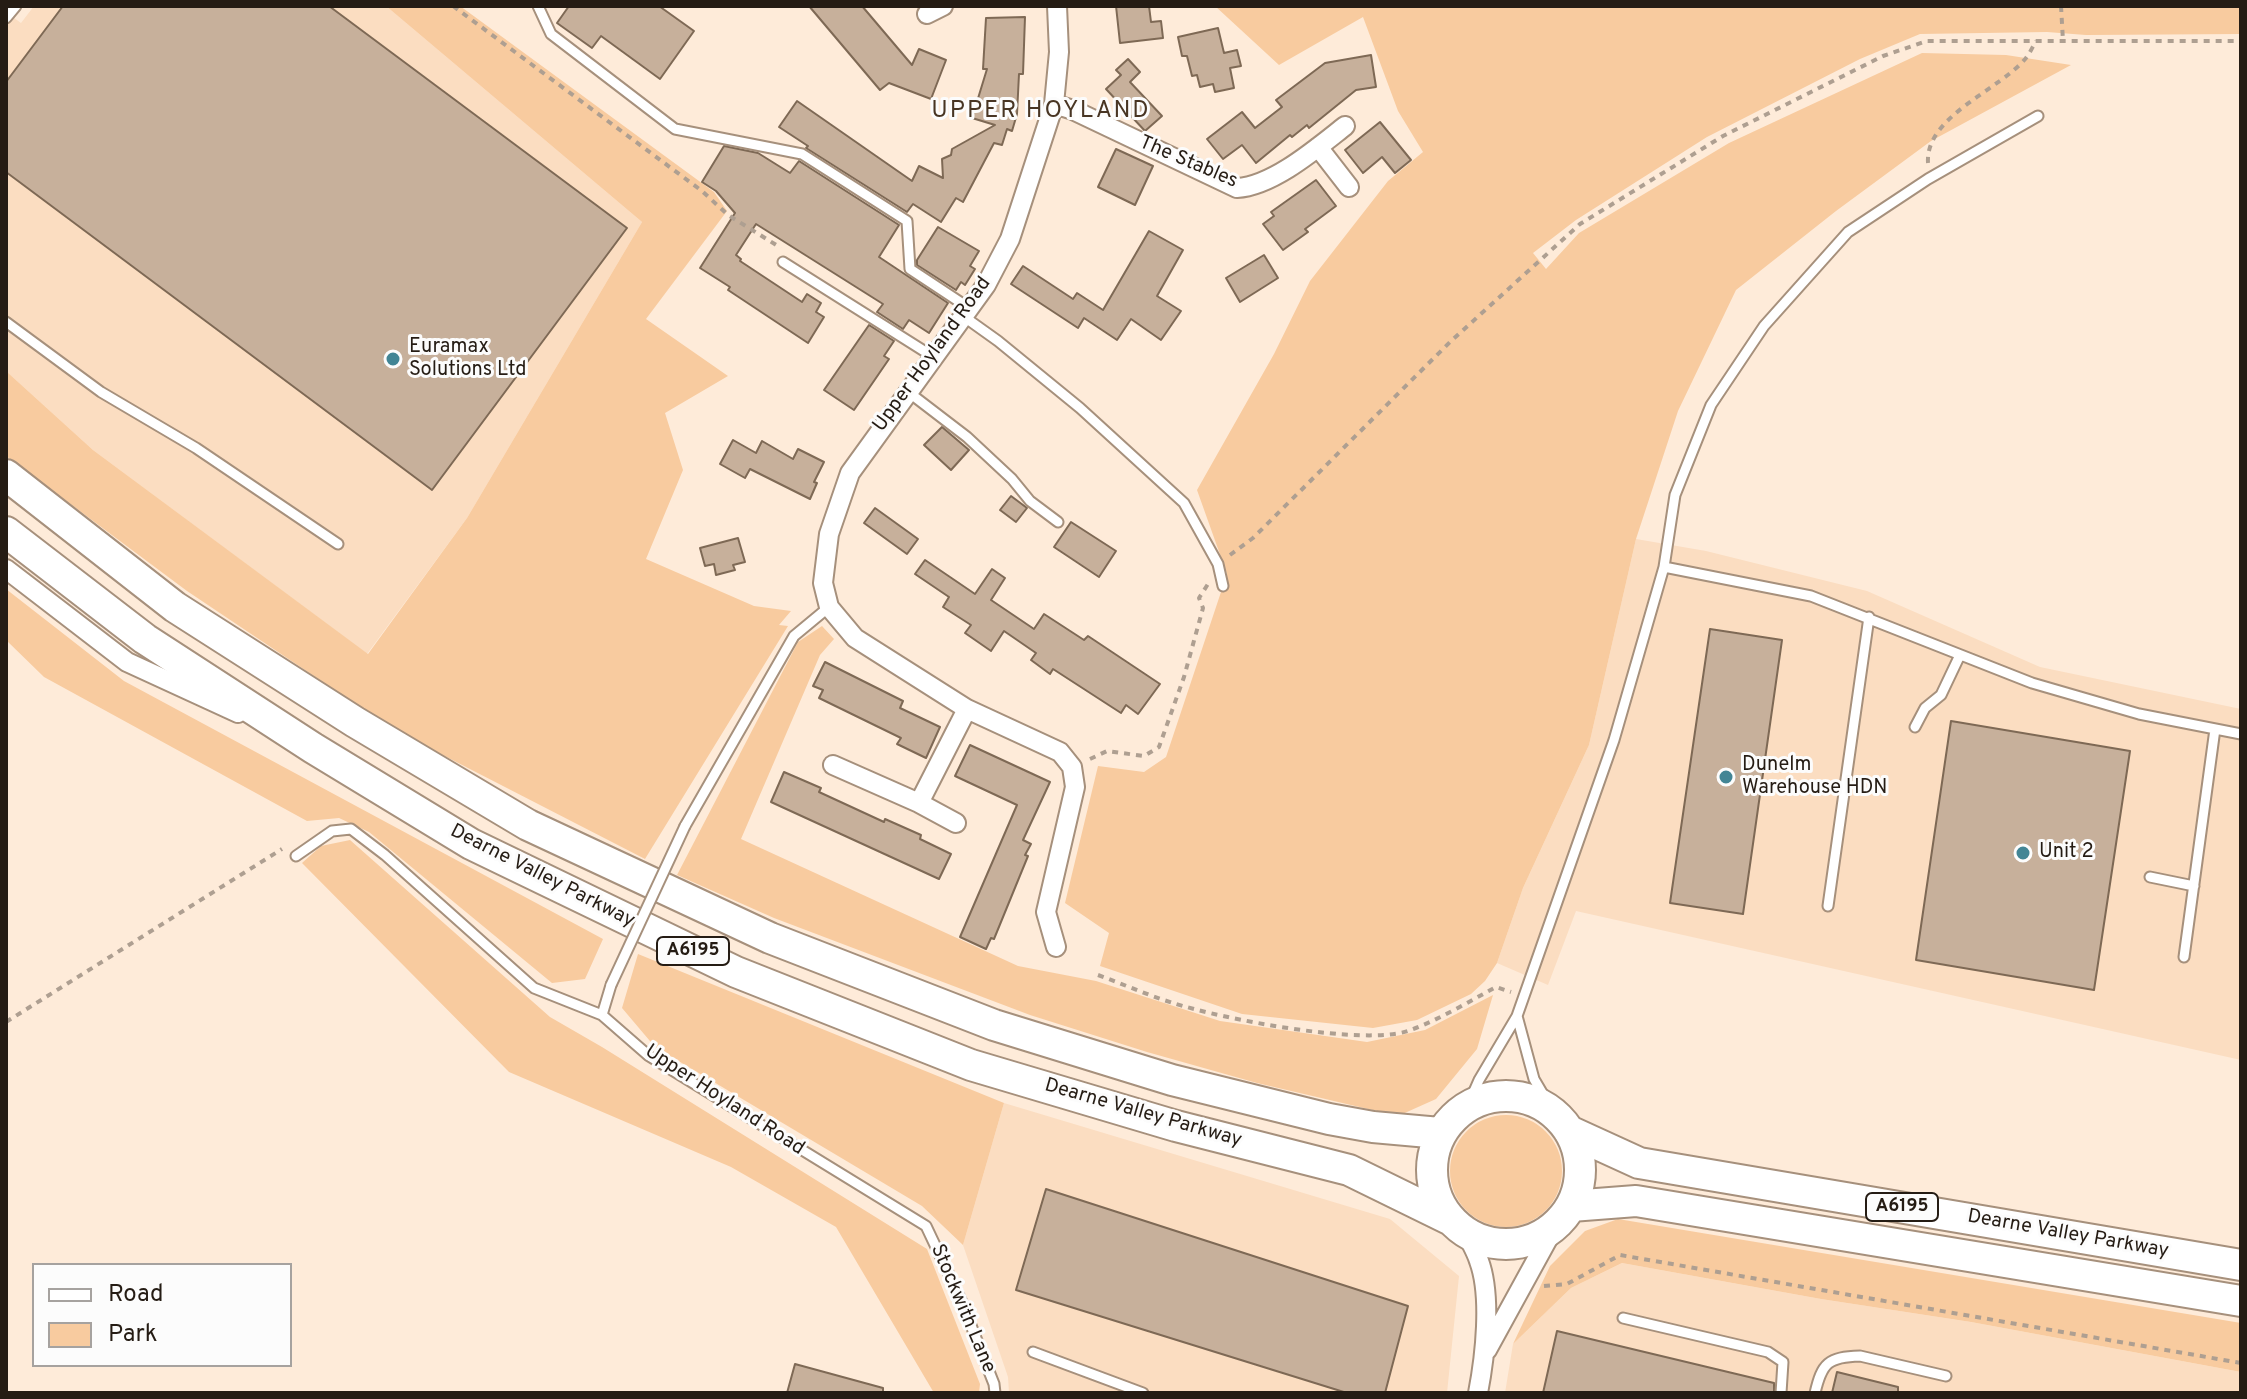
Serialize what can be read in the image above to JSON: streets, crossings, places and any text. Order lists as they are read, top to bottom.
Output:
{
  "streets": {
    "highway": ["Dearne Valley Parkway", "A6195"],
    "street": ["The Stables", "Upper Hoyland Road"],
    "lane": ["Stockwith Lane"]
  },
  "crossings": [
    ["The Stables", "Upper Hoyland Road"],
    ["Upper Hoyland Road", "Stockwith Lane"],
    ["Dearne Valley Parkway", "A6195"]
  ],
  "districts": ["UPPER HOYLAND"],
  "places": ["Euramax Solutions Ltd", "Dunelm Warehouse HDN", "Unit 2"],
  "legend": ["Road", "Park"]
}
